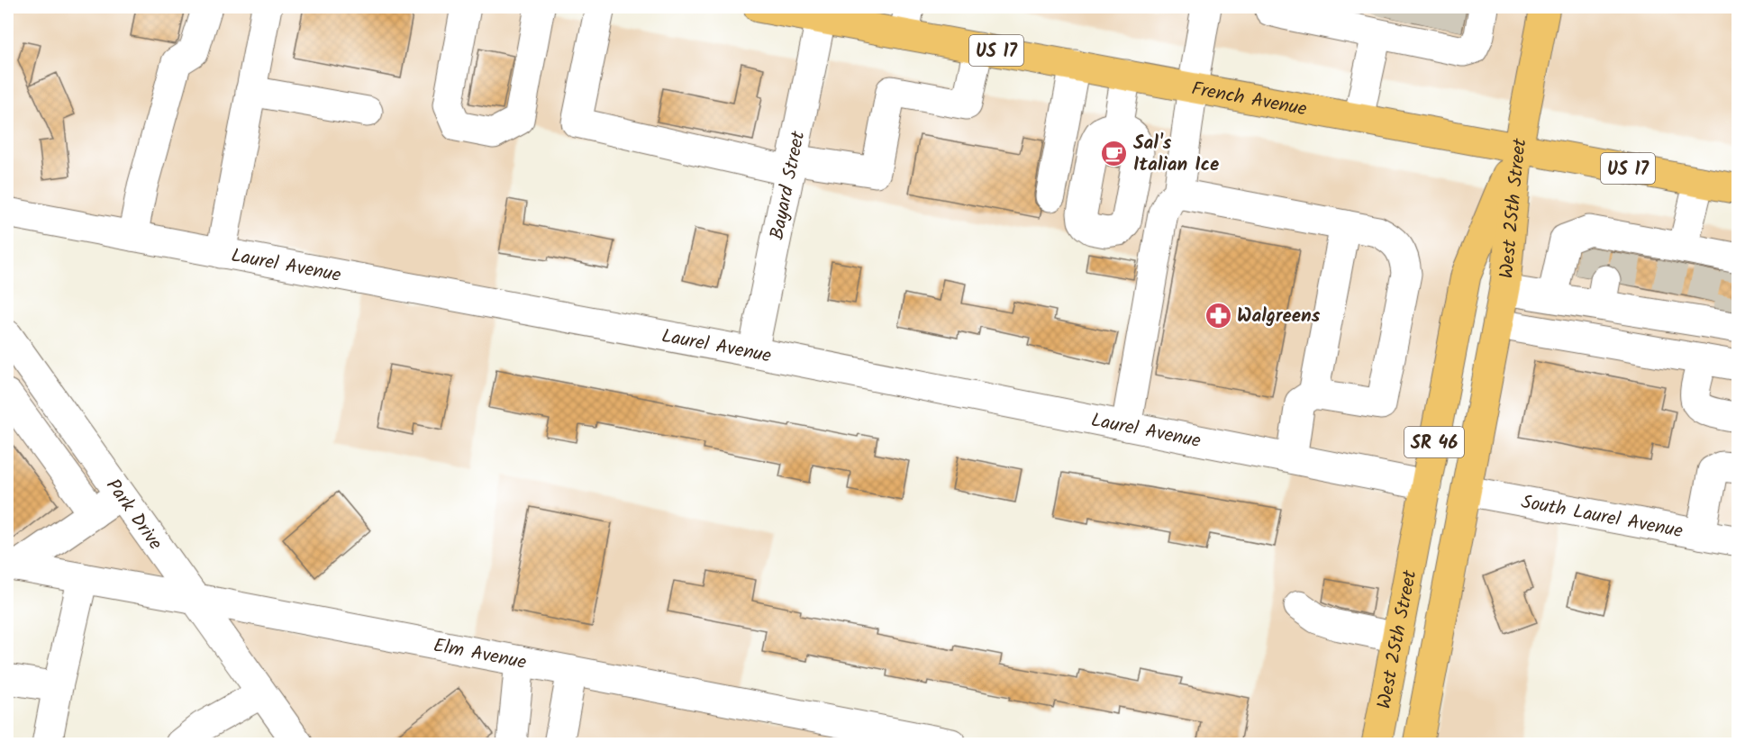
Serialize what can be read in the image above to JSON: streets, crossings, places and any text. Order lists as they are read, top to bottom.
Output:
{
  "streets": {
    "main road": [
      "US 17",
      "French Avenue",
      "West 25th Street",
      "SR 46"
    ],
    "street": [
      "Bayard Street",
      "Laurel Avenue",
      "Park Drive",
      "South Laurel Avenue",
      "Elm Avenue"
    ]
  },
  "crossings": [
    ["French Avenue", "Bayard Street"],
    ["French Avenue", "West 25th Street"],
    ["Bayard Street", "Laurel Avenue"],
    ["West 25th Street", "Laurel Avenue"],
    ["West 25th Street", "South Laurel Avenue"],
    ["Park Drive", "Elm Avenue"]
  ],
  "places": {
    "cafe": ["Sal's Italian Ice"],
    "pharmacy": ["Walgreens"]
  }
}
